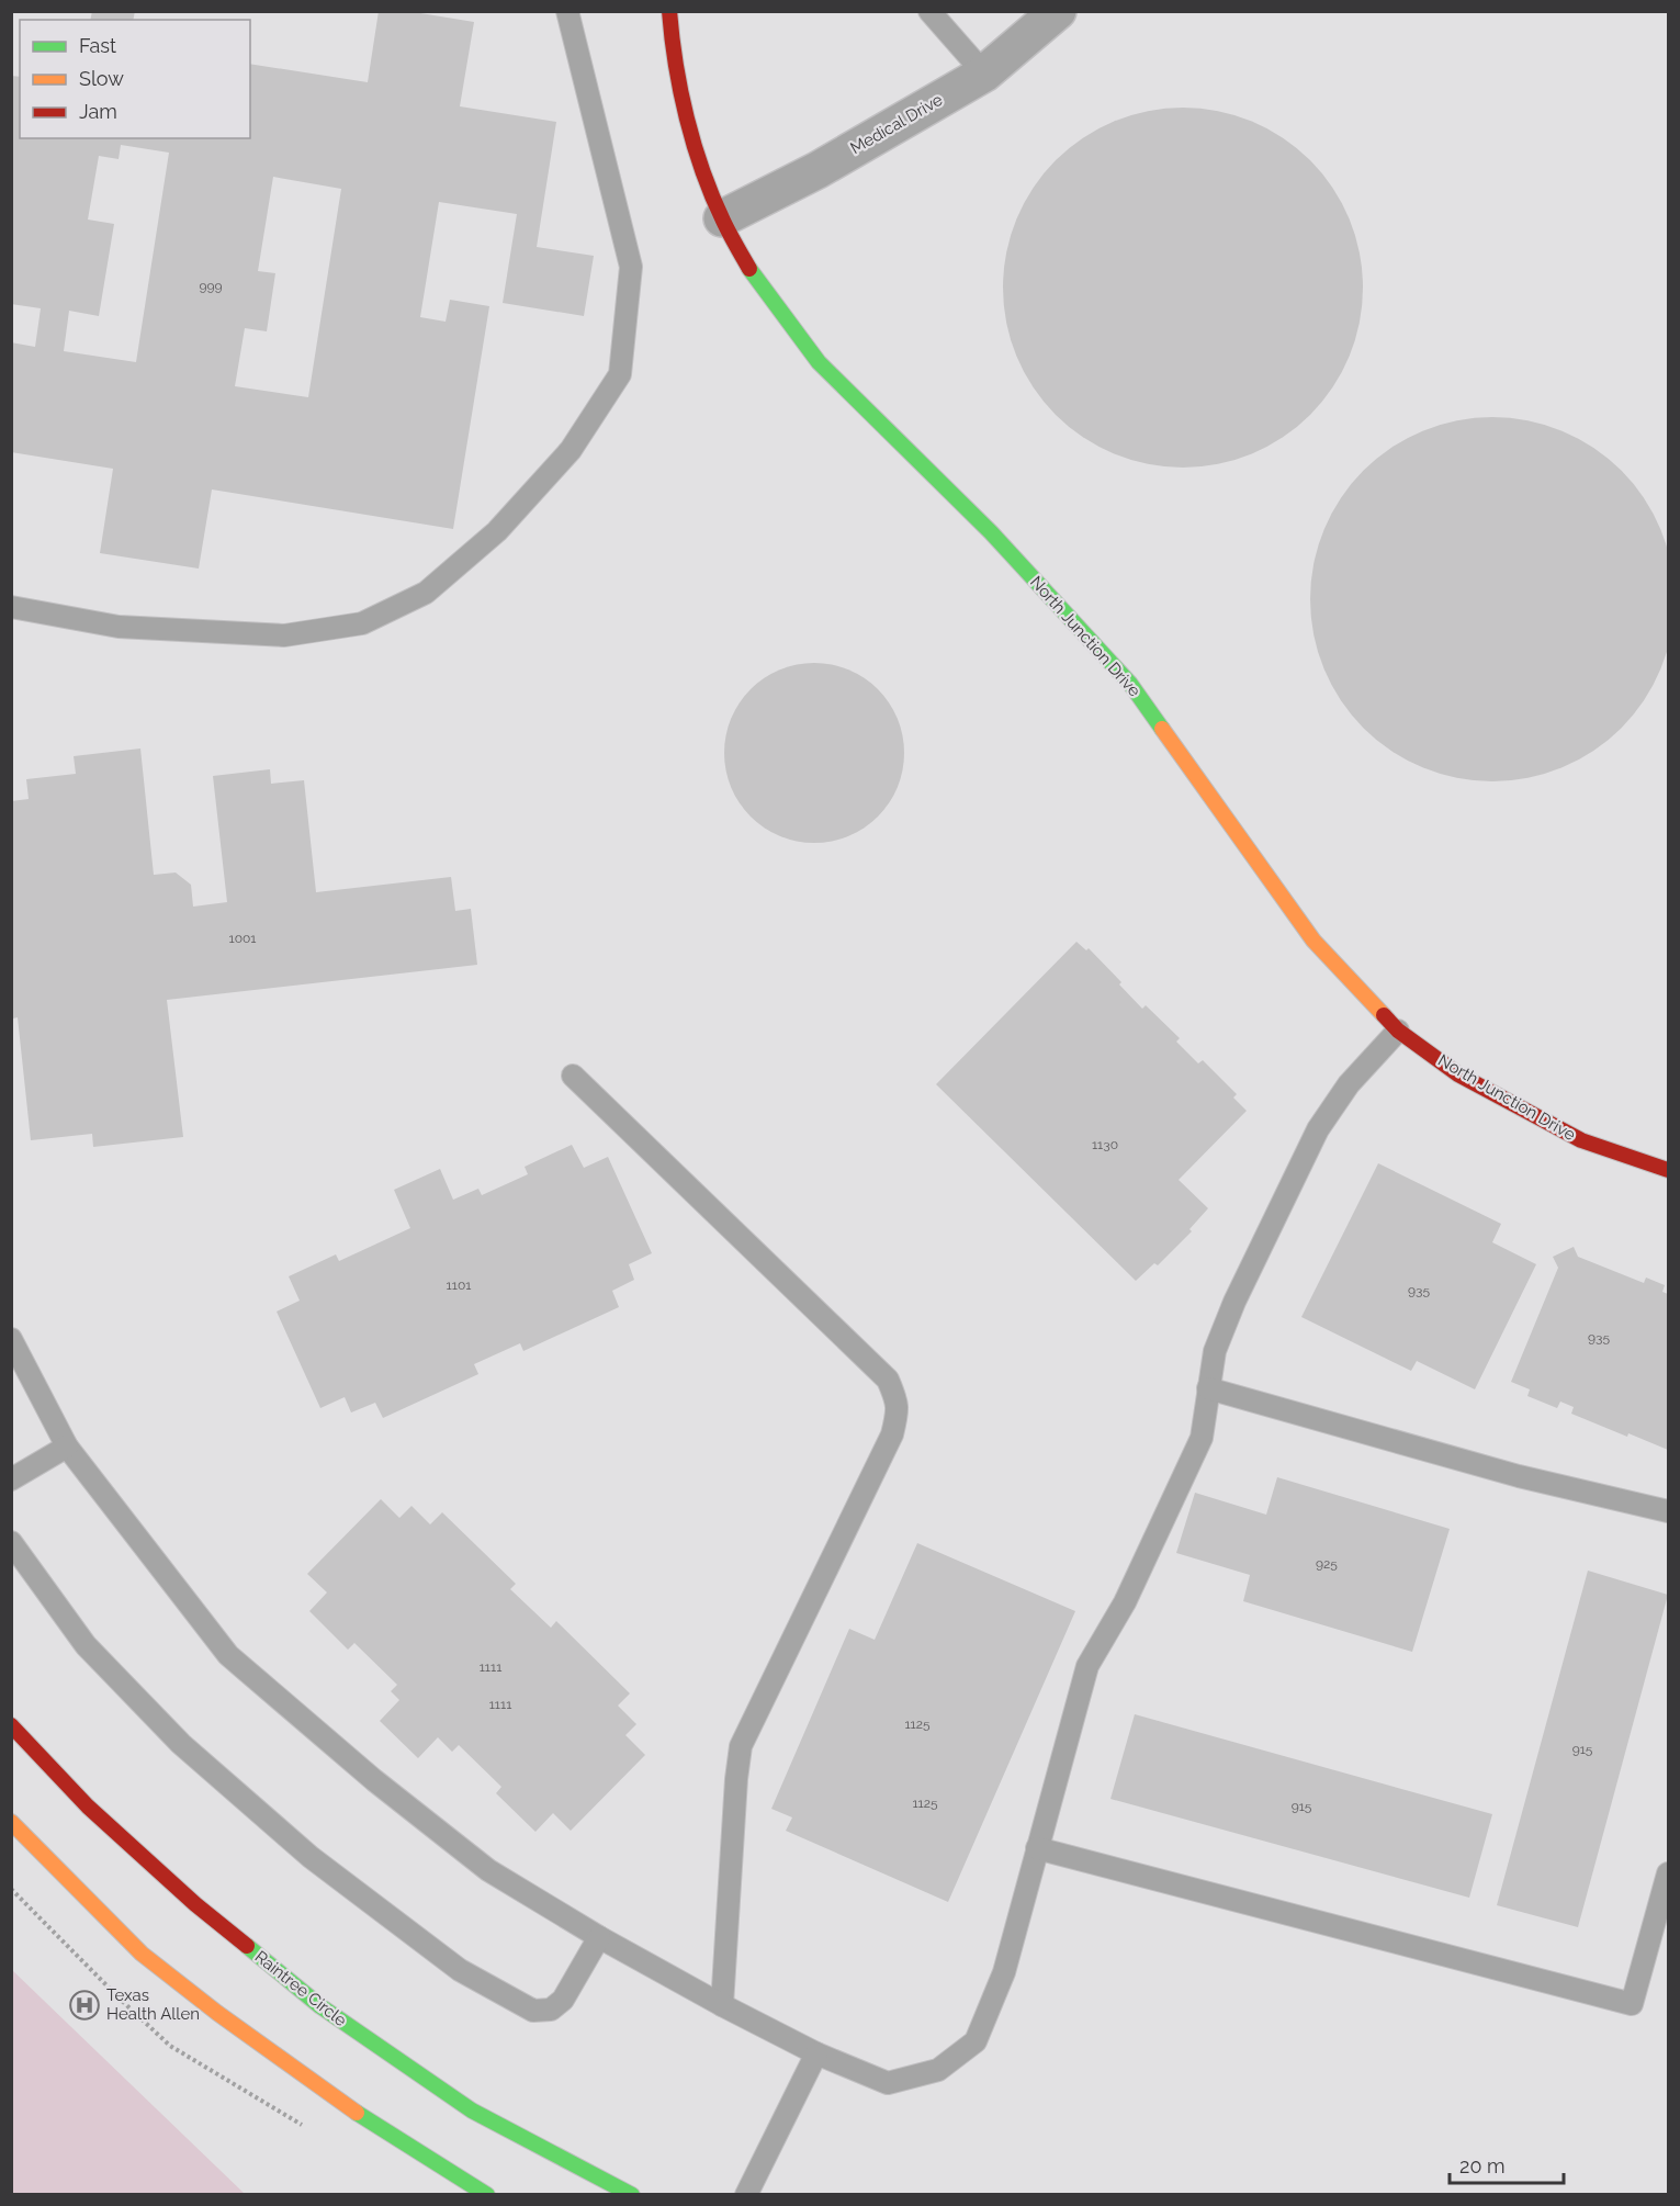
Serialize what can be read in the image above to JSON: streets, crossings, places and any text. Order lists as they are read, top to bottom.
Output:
{
  "streets": {
    "street": ["Medical Drive", "North Junction Drive", "Raintree Circle"]
  },
  "crossings": [
    ["Medical Drive", "North Junction Drive"]
  ],
  "places": {
    "hospital": ["Texas Health Allen"]
  },
  "house_numbers": [
    "999",
    "1001",
    "1130",
    "1101",
    "935",
    "935",
    "925",
    "1111",
    "1111",
    "1125",
    "915",
    "1125",
    "915"
  ],
  "legend": ["Fast", "Slow", "Jam"],
  "scale_bar": "20 m"
}
